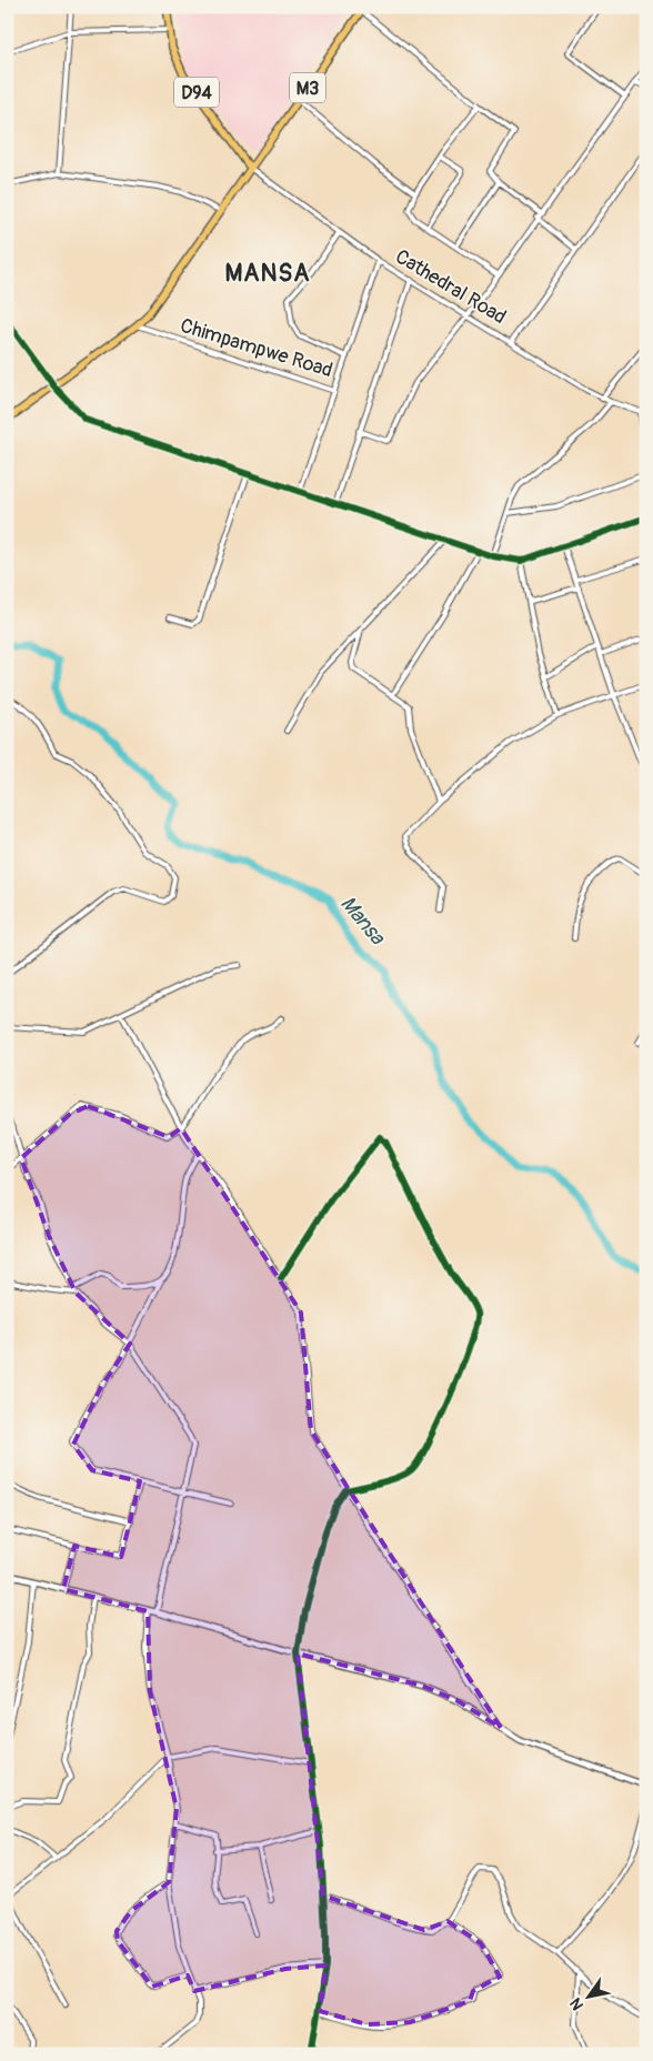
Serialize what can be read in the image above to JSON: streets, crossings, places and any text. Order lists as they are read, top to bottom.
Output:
{
  "streets": {
    "main road": ["M3", "D94"],
    "street": ["Cathedral Road", "Chimpampwe Road"]
  },
  "crossings": [
    ["M3", "D94"],
    ["M3", "Cathedral Road"],
    ["M3", "Chimpampwe Road"],
    ["D94", "Cathedral Road"],
    ["Cathedral Road", "Chimpampwe Road"]
  ],
  "districts": ["MANSA"],
  "water": ["Mansa"],
  "north": "bottom left"
}
